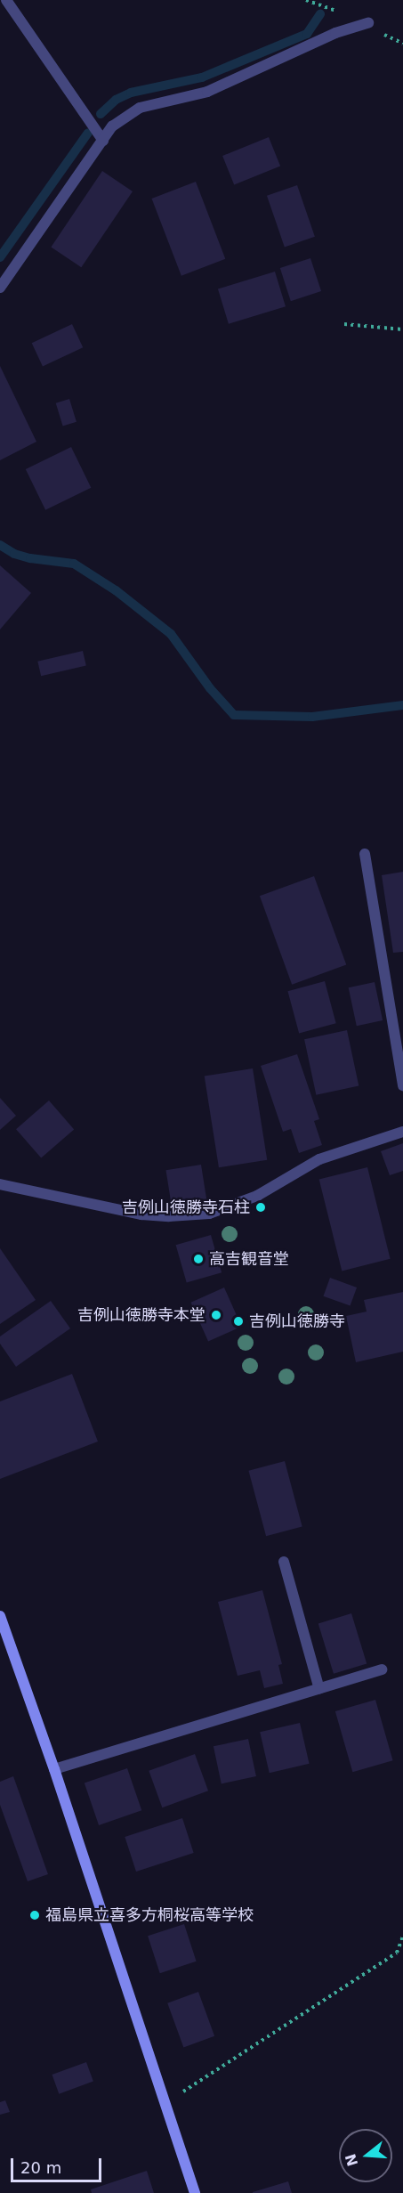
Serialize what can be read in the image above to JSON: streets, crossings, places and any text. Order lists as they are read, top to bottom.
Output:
{
  "places": [
    "吉例山徳勝寺石柱",
    "高吉観音堂",
    "吉例山徳勝寺本堂",
    "吉例山徳勝寺",
    "福島県立喜多方桐桜高等学校"
  ],
  "scale_bar": "20 m",
  "north": "left"
}
